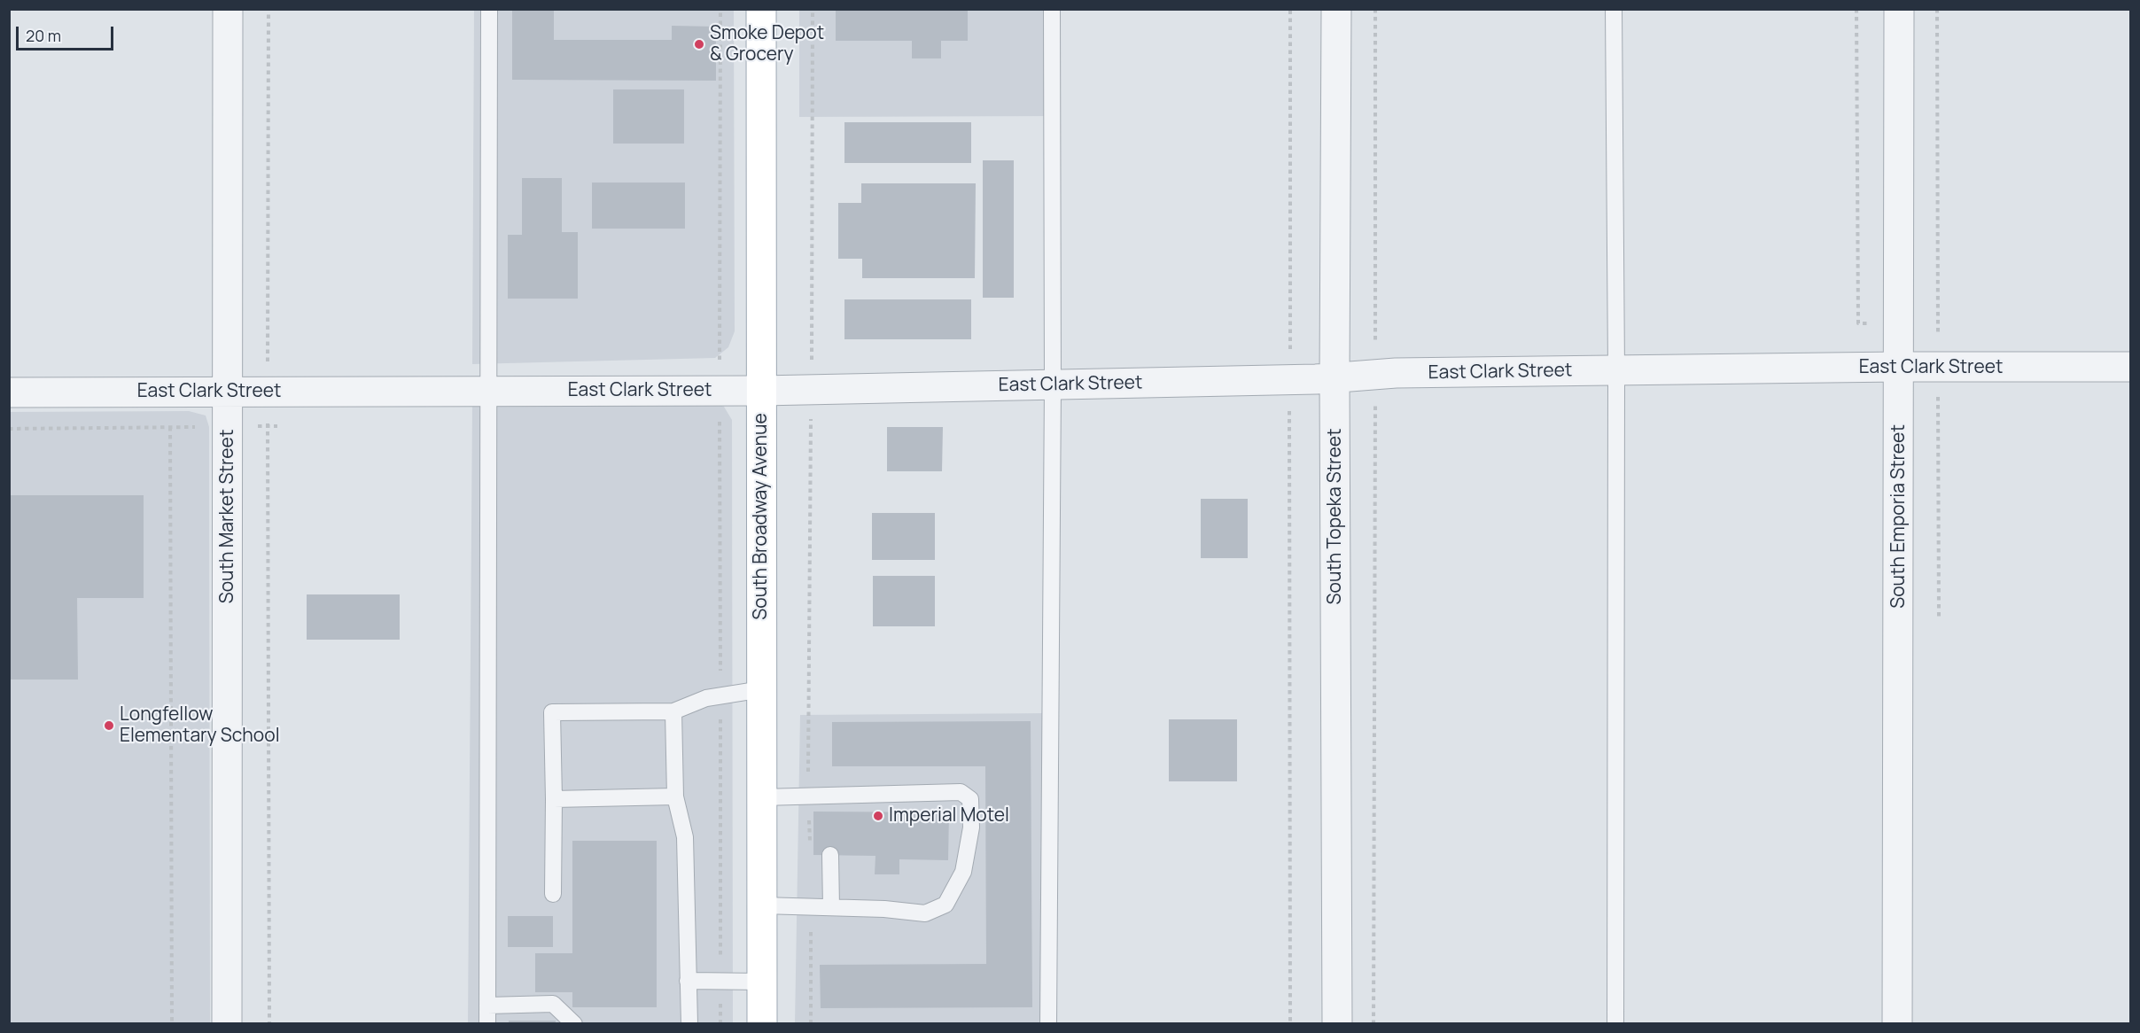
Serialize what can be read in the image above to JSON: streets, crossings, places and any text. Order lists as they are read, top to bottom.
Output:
{
  "streets": {
    "main road": ["South Broadway Avenue"],
    "street": [
      "East Clark Street",
      "South Market Street",
      "South Topeka Street",
      "South Emporia Street"
    ]
  },
  "crossings": [
    ["East Clark Street", "South Market Street"],
    ["East Clark Street", "South Broadway Avenue"],
    ["East Clark Street", "South Topeka Street"],
    ["East Clark Street", "South Emporia Street"]
  ],
  "places": ["Smoke Depot & Grocery", "Longfellow Elementary School", "Imperial Motel"],
  "scale_bar": "20 m"
}
